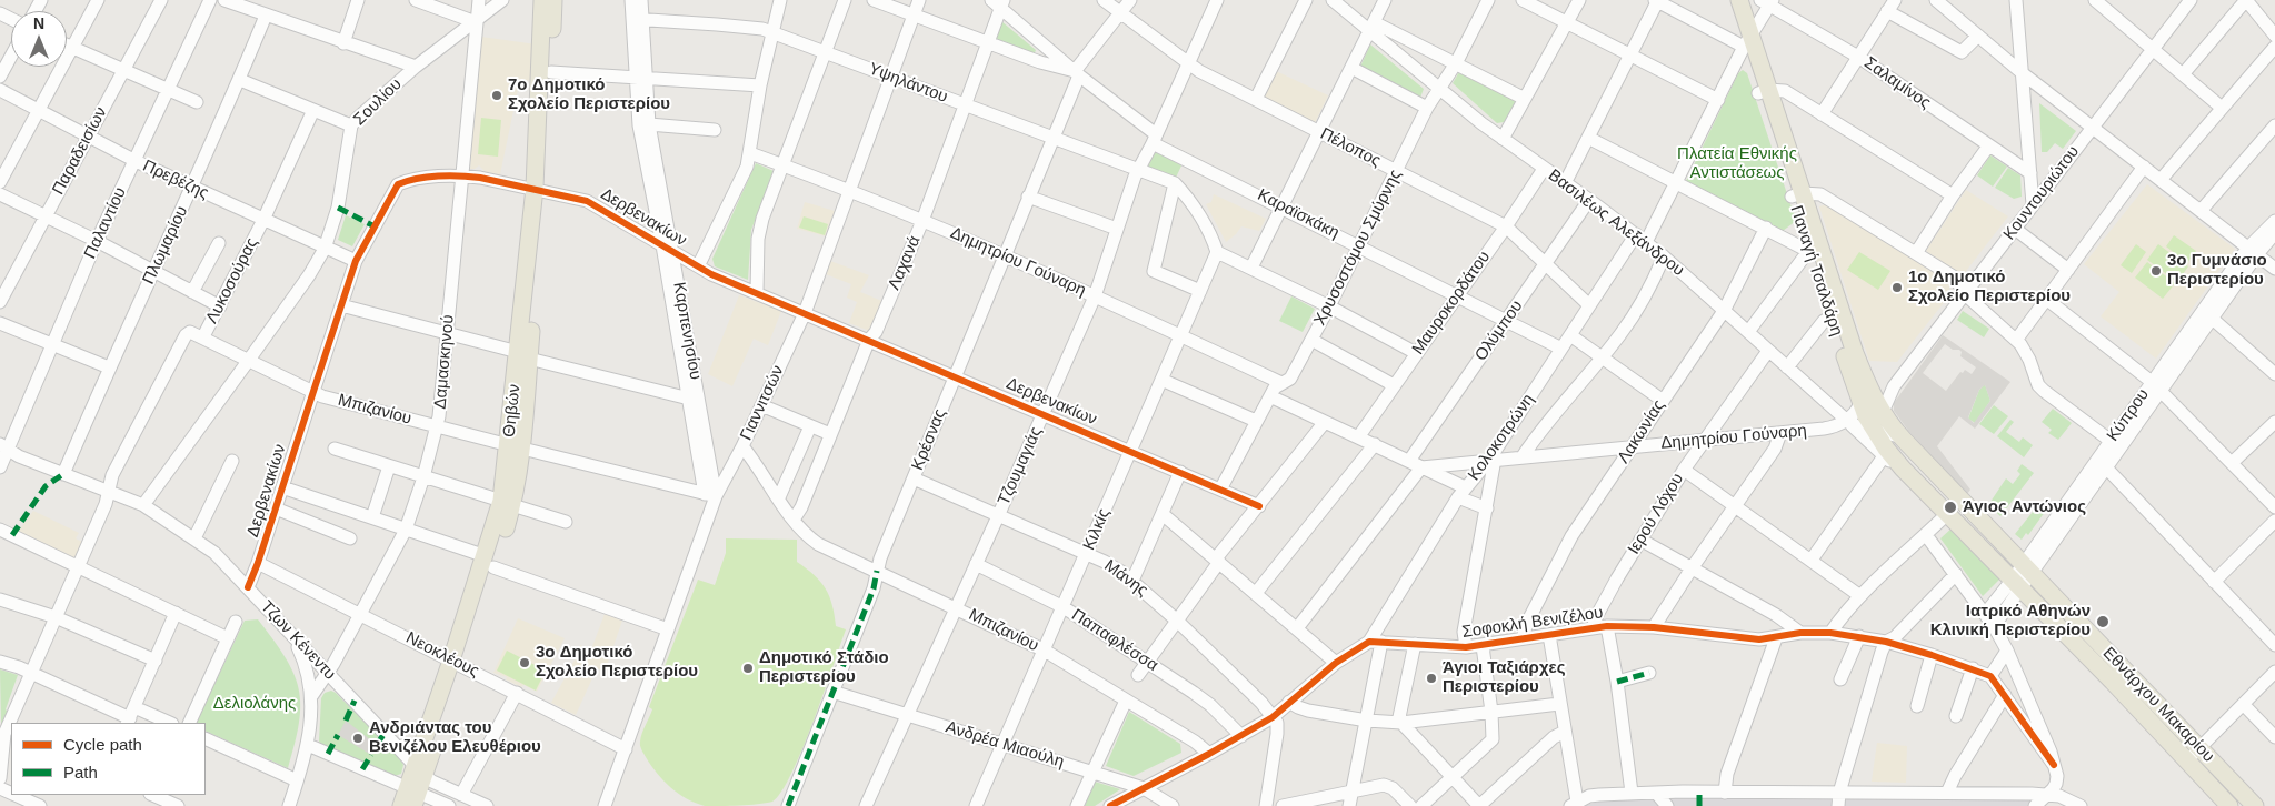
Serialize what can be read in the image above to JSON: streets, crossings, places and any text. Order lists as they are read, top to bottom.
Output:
{
  "streets": {
    "main road": ["Παναγή Τσαλδάρη", "Θηβών", "Εθνάρχου Μακαρίου"],
    "street": [
      "Υψηλάντου",
      "Σαλαμίνος",
      "Σουλίου",
      "Πέλοπος",
      "Παραδεισίων",
      "Πρεβέζης",
      "Κουντουριώτου",
      "Καραϊσκάκη",
      "Δερβενακίων",
      "Παλαντίου",
      "Βασιλέως Αλεξάνδρου",
      "Πλωμαρίου",
      "Χρυσοστόμου Σμύρνης",
      "Δημητρίου Γούναρη",
      "Λαχανά",
      "Λυκοσούρας",
      "Μαυροκορδάτου",
      "Καρπενησίου",
      "Ολύμπου",
      "Δαμασκηνού",
      "Γιαννιτσών",
      "Μπιζανίου",
      "Κύπρου",
      "Λακωνίας",
      "Κολοκοτρώνη",
      "Κρέσνας",
      "Τζουμαγιάς",
      "Ιερού Λόχου",
      "Κιλκίς",
      "Μάνης",
      "Σοφοκλή Βενιζέλου",
      "Τζων Κένεντυ",
      "Παπαφλέσσα",
      "Νεοκλέους",
      "Ανδρέα Μιαούλη"
    ]
  },
  "crossings": [
    ["Υψηλάντου", "Λαχανά"],
    ["Υψηλάντου", "Καρπενησίου"],
    ["Υψηλάντου", "Γιαννιτσών"],
    ["Υψηλάντου", "Κρέσνας"],
    ["Υψηλάντου", "Τζουμαγιάς"],
    ["Σαλαμίνος", "Κολοκοτρώνη"],
    ["Σουλίου", "Πρεβέζης"],
    ["Σουλίου", "Δαμασκηνού"],
    ["Σουλίου", "Μπιζανίου"],
    ["Σουλίου", "Τζων Κένεντυ"],
    ["Πέλοπος", "Χρυσοστόμου Σμύρνης"],
    ["Πέλοπος", "Μαυροκορδάτου"],
    ["Πέλοπος", "Ολύμπου"],
    ["Πέλοπος", "Κολοκοτρώνη"],
    ["Πέλοπος", "Κρέσνας"],
    ["Πέλοπος", "Τζουμαγιάς"],
    ["Παραδεισίων", "Πρεβέζης"],
    ["Πρεβέζης", "Δερβενακίων"],
    ["Πρεβέζης", "Παλαντίου"],
    ["Πρεβέζης", "Πλωμαρίου"],
    ["Πρεβέζης", "Λυκοσούρας"],
    ["Κουντουριώτου", "Παναγή Τσαλδάρη"],
    ["Καραϊσκάκη", "Χρυσοστόμου Σμύρνης"],
    ["Καραϊσκάκη", "Λαχανά"],
    ["Καραϊσκάκη", "Μαυροκορδάτου"],
    ["Καραϊσκάκη", "Ολύμπου"],
    ["Καραϊσκάκη", "Κολοκοτρώνη"],
    ["Καραϊσκάκη", "Κρέσνας"],
    ["Καραϊσκάκη", "Τζουμαγιάς"],
    ["Δερβενακίων", "Χρυσοστόμου Σμύρνης"],
    ["Δερβενακίων", "Λαχανά"],
    ["Δερβενακίων", "Καρπενησίου"],
    ["Δερβενακίων", "Δαμασκηνού"],
    ["Δερβενακίων", "Γιαννιτσών"],
    ["Δερβενακίων", "Μπιζανίου"],
    ["Δερβενακίων", "Θηβών"],
    ["Δερβενακίων", "Κρέσνας"],
    ["Δερβενακίων", "Τζουμαγιάς"],
    ["Δερβενακίων", "Κιλκίς"],
    ["Δερβενακίων", "Τζων Κένεντυ"],
    ["Δερβενακίων", "Νεοκλέους"],
    ["Παλαντίου", "Τζων Κένεντυ"],
    ["Βασιλέως Αλεξάνδρου", "Χρυσοστόμου Σμύρνης"],
    ["Βασιλέως Αλεξάνδρου", "Δημητρίου Γούναρη"],
    ["Βασιλέως Αλεξάνδρου", "Παναγή Τσαλδάρη"],
    ["Βασιλέως Αλεξάνδρου", "Μαυροκορδάτου"],
    ["Βασιλέως Αλεξάνδρου", "Ολύμπου"],
    ["Βασιλέως Αλεξάνδρου", "Λακωνίας"],
    ["Βασιλέως Αλεξάνδρου", "Κολοκοτρώνη"],
    ["Βασιλέως Αλεξάνδρου", "Ιερού Λόχου"],
    ["Βασιλέως Αλεξάνδρου", "Εθνάρχου Μακαρίου"],
    ["Πλωμαρίου", "Τζων Κένεντυ"],
    ["Χρυσοστόμου Σμύρνης", "Δημητρίου Γούναρη"],
    ["Δημητρίου Γούναρη", "Λαχανά"],
    ["Δημητρίου Γούναρη", "Γιαννιτσών"],
    ["Δημητρίου Γούναρη", "Λακωνίας"],
    ["Δημητρίου Γούναρη", "Κολοκοτρώνη"],
    ["Δημητρίου Γούναρη", "Κρέσνας"],
    ["Δημητρίου Γούναρη", "Τζουμαγιάς"],
    ["Δημητρίου Γούναρη", "Ιερού Λόχου"],
    ["Δημητρίου Γούναρη", "Κιλκίς"],
    ["Λαχανά", "Μπιζανίου"],
    ["Παναγή Τσαλδάρη", "Κολοκοτρώνη"],
    ["Παναγή Τσαλδάρη", "Εθνάρχου Μακαρίου"],
    ["Λυκοσούρας", "Μπιζανίου"],
    ["Λυκοσούρας", "Τζων Κένεντυ"],
    ["Καρπενησίου", "Γιαννιτσών"],
    ["Καρπενησίου", "Μπιζανίου"],
    ["Δαμασκηνού", "Μπιζανίου"],
    ["Δαμασκηνού", "Τζων Κένεντυ"],
    ["Δαμασκηνού", "Νεοκλέους"],
    ["Γιαννιτσών", "Μπιζανίου"],
    ["Γιαννιτσών", "Νεοκλέους"],
    ["Μπιζανίου", "Θηβών"],
    ["Μπιζανίου", "Κρέσνας"],
    ["Μπιζανίου", "Τζουμαγιάς"],
    ["Μπιζανίου", "Κιλκίς"],
    ["Θηβών", "Τζων Κένεντυ"],
    ["Θηβών", "Νεοκλέους"],
    ["Κύπρου", "Εθνάρχου Μακαρίου"],
    ["Λακωνίας", "Σοφοκλή Βενιζέλου"],
    ["Κολοκοτρώνη", "Σοφοκλή Βενιζέλου"],
    ["Κρέσνας", "Μάνης"],
    ["Κρέσνας", "Ανδρέα Μιαούλη"],
    ["Τζουμαγιάς", "Μάνης"],
    ["Τζουμαγιάς", "Παπαφλέσσα"],
    ["Τζουμαγιάς", "Ανδρέα Μιαούλη"],
    ["Ιερού Λόχου", "Σοφοκλή Βενιζέλου"],
    ["Κιλκίς", "Μάνης"],
    ["Κιλκίς", "Παπαφλέσσα"],
    ["Κιλκίς", "Ανδρέα Μιαούλη"]
  ],
  "parks": ["Πλατεία Εθνικής Αντιστάσεως", "Δελιολάνης"],
  "places": [
    "7ο Δημοτικό Σχολείο Περιστερίου",
    "3ο Γυμνάσιο Περιστερίου",
    "1ο Δημοτικό Σχολείο Περιστερίου",
    "Άγιος Αντώνιος",
    "Ιατρικό Αθηνών Κλινική Περιστερίου",
    "3ο Δημοτικό Σχολείο Περιστερίου",
    "Δημοτικό Στάδιο Περιστερίου",
    "Άγιοι Ταξιάρχες Περιστερίου",
    "Ανδριάντας του Βενιζέλου Ελευθέριου"
  ],
  "legend": ["Cycle path", "Path"],
  "north": "top"
}
